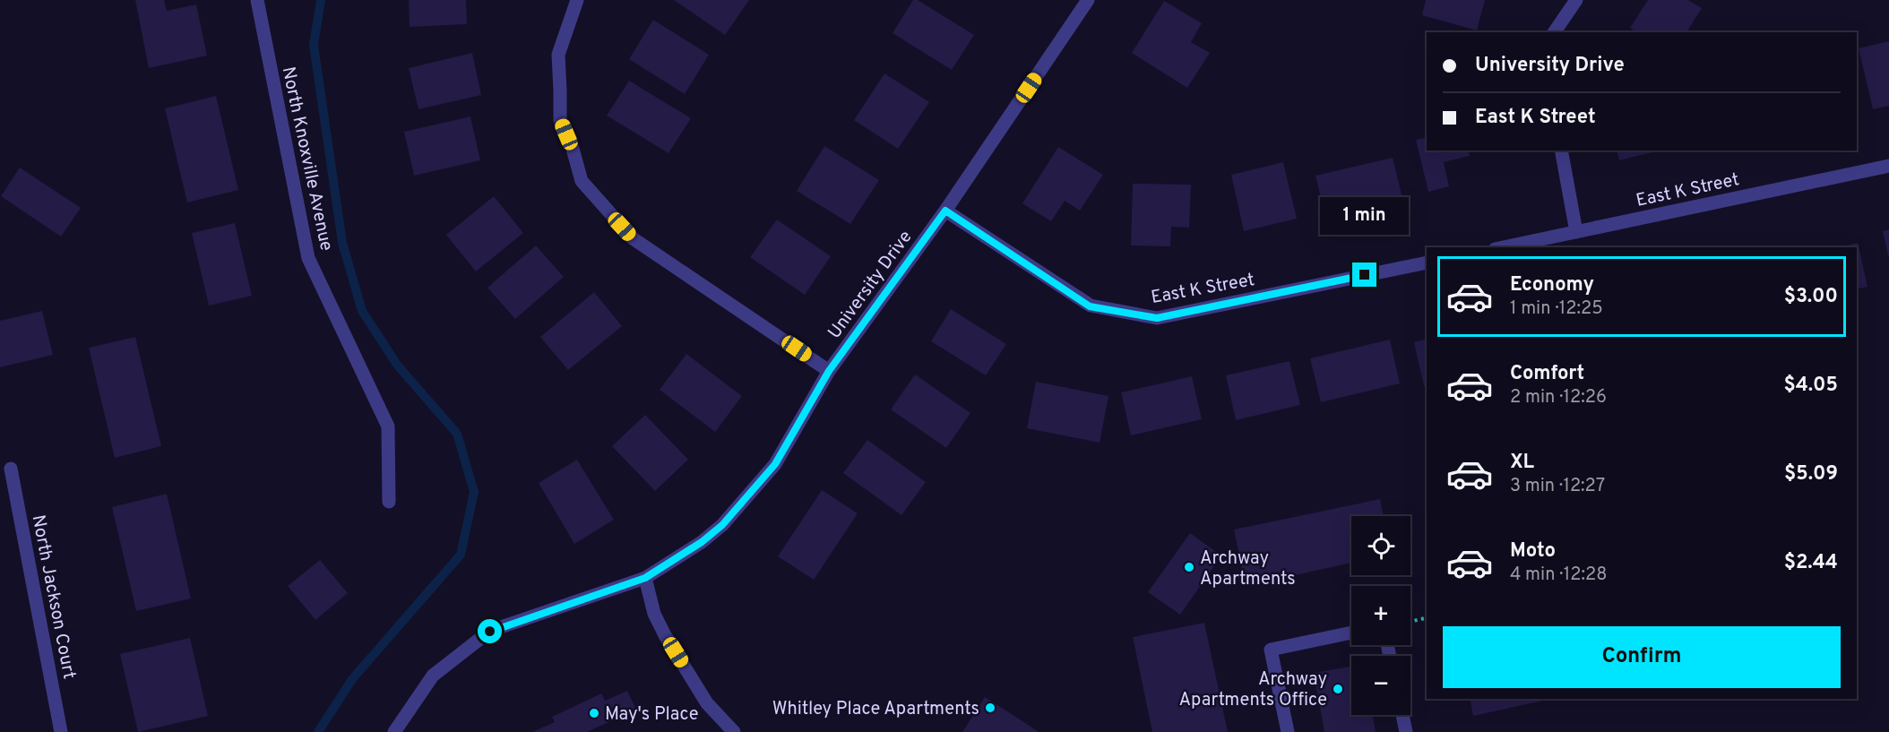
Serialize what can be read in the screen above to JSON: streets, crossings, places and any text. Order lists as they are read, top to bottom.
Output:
{
  "streets": {
    "street": [
      "North Knoxville Avenue",
      "East K Street",
      "University Drive",
      "North Jackson Court"
    ]
  },
  "crossings": [
    ["East K Street", "University Drive"]
  ],
  "places": [
    "Archway Apartments",
    "Archway Apartments Office",
    "Whitley Place Apartments",
    "May's Place"
  ],
  "page": {
    "banner": ["University Drive", "East K Street"],
    "bubble": "1 min",
    "list": [
      {
        "name": "Economy",
        "note": "1 min · 12:25",
        "value": "$3.00"
      },
      {
        "name": "Comfort",
        "note": "2 min · 12:26",
        "value": "$4.05"
      },
      {
        "name": "XL",
        "note": "3 min · 12:27",
        "value": "$5.09"
      },
      {
        "name": "Moto",
        "note": "4 min · 12:28",
        "value": "$2.44"
      }
    ],
    "map_buttons": ["+", "−"],
    "buttons": "Confirm"
  }
}
